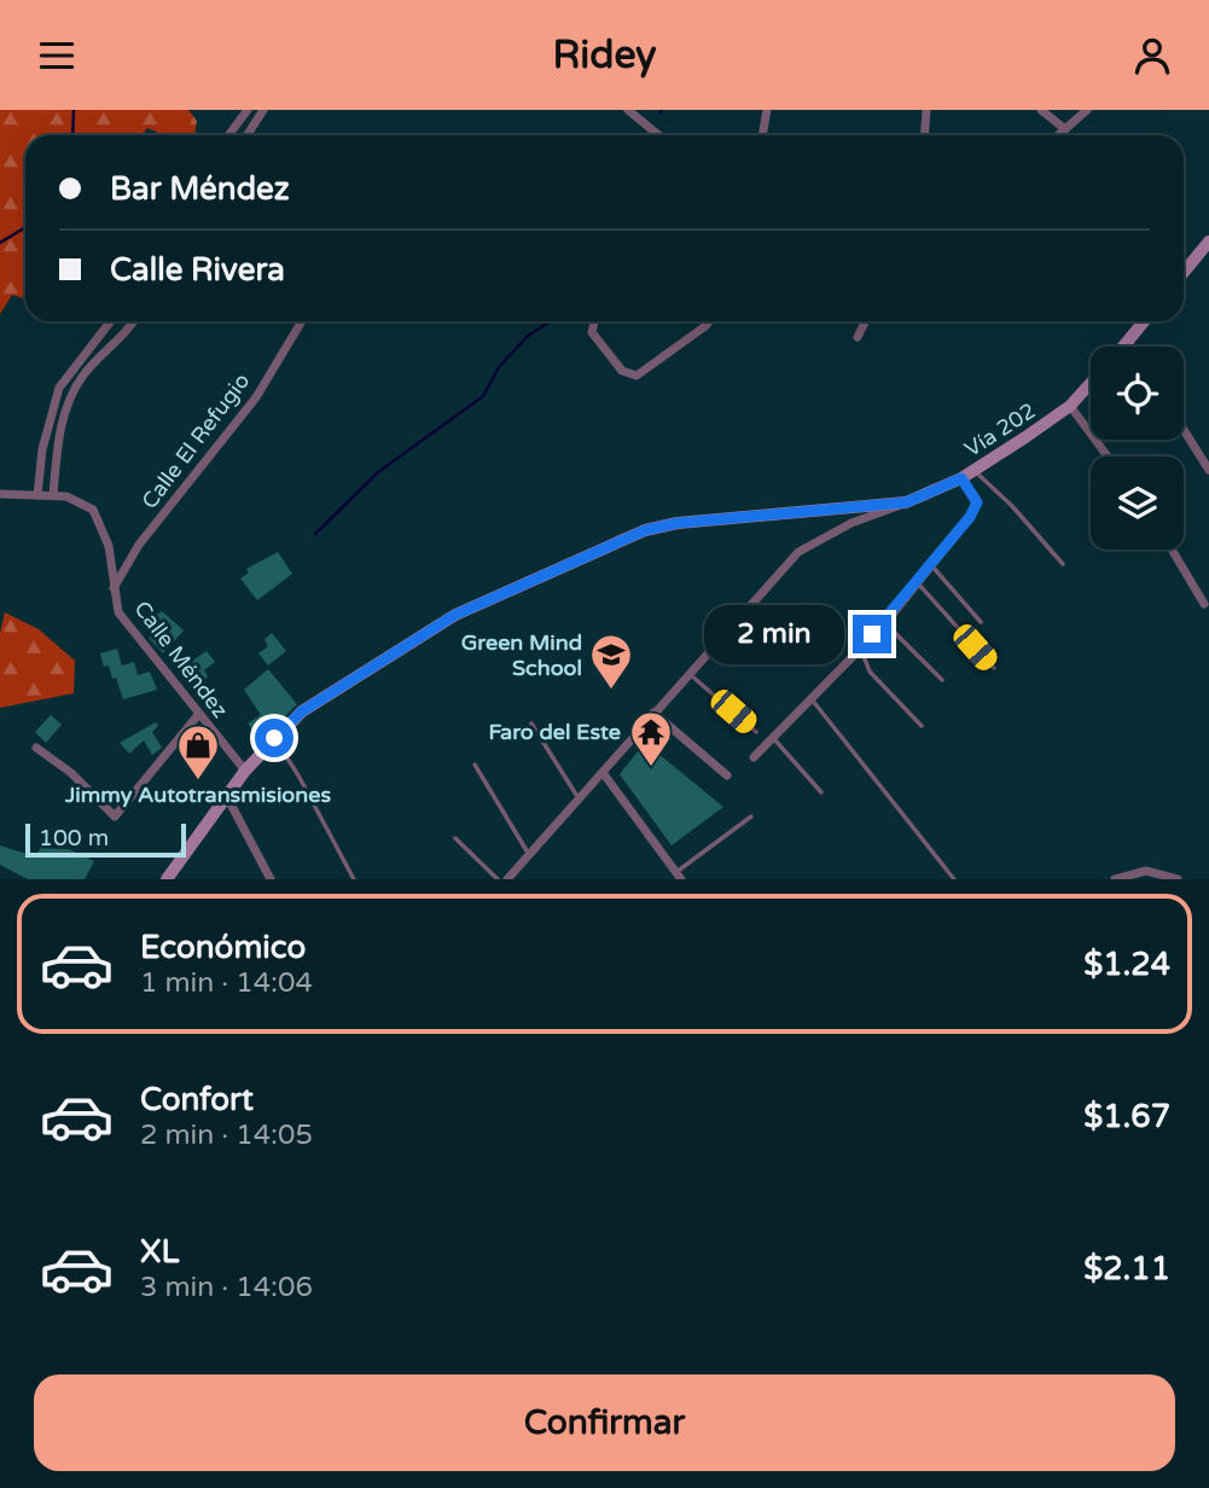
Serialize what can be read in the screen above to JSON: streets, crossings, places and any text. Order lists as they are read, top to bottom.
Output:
{
  "streets": {
    "main road": ["Vía 202"],
    "street": ["Calle El Refugio", "Calle Méndez"]
  },
  "crossings": [
    ["Vía 202", "Calle Méndez"],
    ["Calle El Refugio", "Calle Méndez"]
  ],
  "places": {
    "school or university": ["Green Mind School"],
    "temple": ["Faro del Este"],
    "shop": ["Jimmy Autotransmisiones"]
  },
  "scale_bar": "100 m",
  "page": {
    "header": "Ridey",
    "banner": ["Bar Méndez", "Calle Rivera"],
    "bubble": "2 min",
    "scale": "100 m",
    "list": [
      {
        "name": "Económico",
        "note": "1 min · 14:04",
        "value": "$1.24"
      },
      {
        "name": "Confort",
        "note": "2 min · 14:05",
        "value": "$1.67"
      },
      {
        "name": "XL",
        "note": "3 min · 14:06",
        "value": "$2.11"
      }
    ],
    "buttons": "Confirmar"
  }
}
